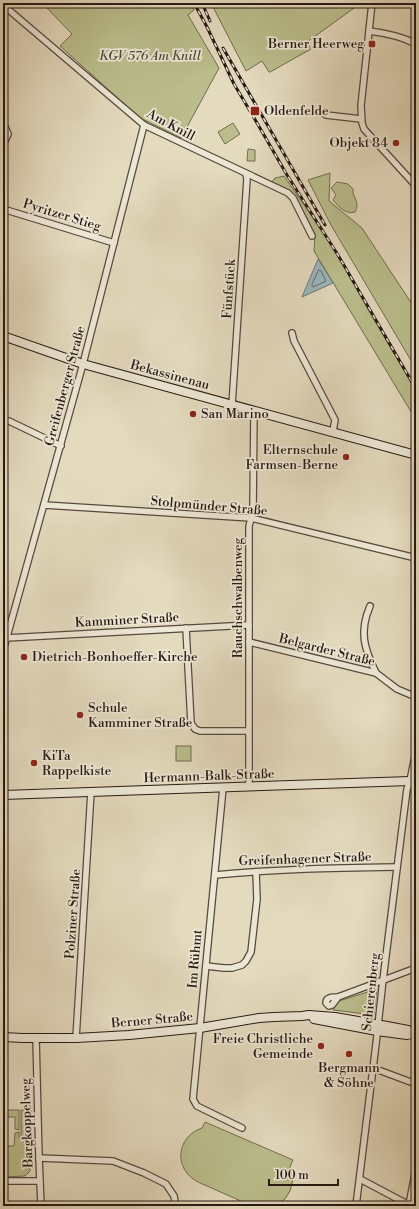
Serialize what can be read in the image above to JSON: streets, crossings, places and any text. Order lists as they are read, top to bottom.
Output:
{
  "streets": {
    "street": [
      "Am Knill",
      "Pyritzer Stieg",
      "Fünfstück",
      "Bekassinenau",
      "Greifenberger Straße",
      "Stolpmünder Straße",
      "Rauchschwalbenweg",
      "Kamminer Straße",
      "Belgarder Straße",
      "Hermann-Balk-Straße",
      "Greifenhagener Straße",
      "Polziner Straße",
      "Im Rühmt",
      "Schierenberg",
      "Berner Straße",
      "Bargkoppelweg"
    ]
  },
  "crossings": [
    ["Am Knill", "Fünfstück"],
    ["Am Knill", "Greifenberger Straße"],
    ["Pyritzer Stieg", "Greifenberger Straße"],
    ["Fünfstück", "Bekassinenau"],
    ["Bekassinenau", "Greifenberger Straße"],
    ["Bekassinenau", "Rauchschwalbenweg"],
    ["Greifenberger Straße", "Stolpmünder Straße"],
    ["Greifenberger Straße", "Kamminer Straße"],
    ["Stolpmünder Straße", "Rauchschwalbenweg"],
    ["Rauchschwalbenweg", "Kamminer Straße"],
    ["Rauchschwalbenweg", "Belgarder Straße"],
    ["Rauchschwalbenweg", "Hermann-Balk-Straße"],
    ["Hermann-Balk-Straße", "Polziner Straße"],
    ["Hermann-Balk-Straße", "Im Rühmt"],
    ["Hermann-Balk-Straße", "Schierenberg"],
    ["Greifenhagener Straße", "Im Rühmt"],
    ["Greifenhagener Straße", "Schierenberg"],
    ["Polziner Straße", "Berner Straße"],
    ["Im Rühmt", "Berner Straße"],
    ["Schierenberg", "Berner Straße"],
    ["Berner Straße", "Bargkoppelweg"]
  ],
  "parks": ["KGV 576 Am Knill"],
  "places": {
    "transit": ["Berner Heerweg", "Oldenfelde"],
    "other": [
      "Objekt 84",
      "San Marino",
      "Elternschule Farmsen-Berne",
      "Dietrich-Bonhoeffer-Kirche",
      "Schule Kamminer Straße",
      "KiTa Rappelkiste",
      "Freie Christliche Gemeinde",
      "Bergmann & Söhne"
    ]
  },
  "scale_bar": "100 m"
}
